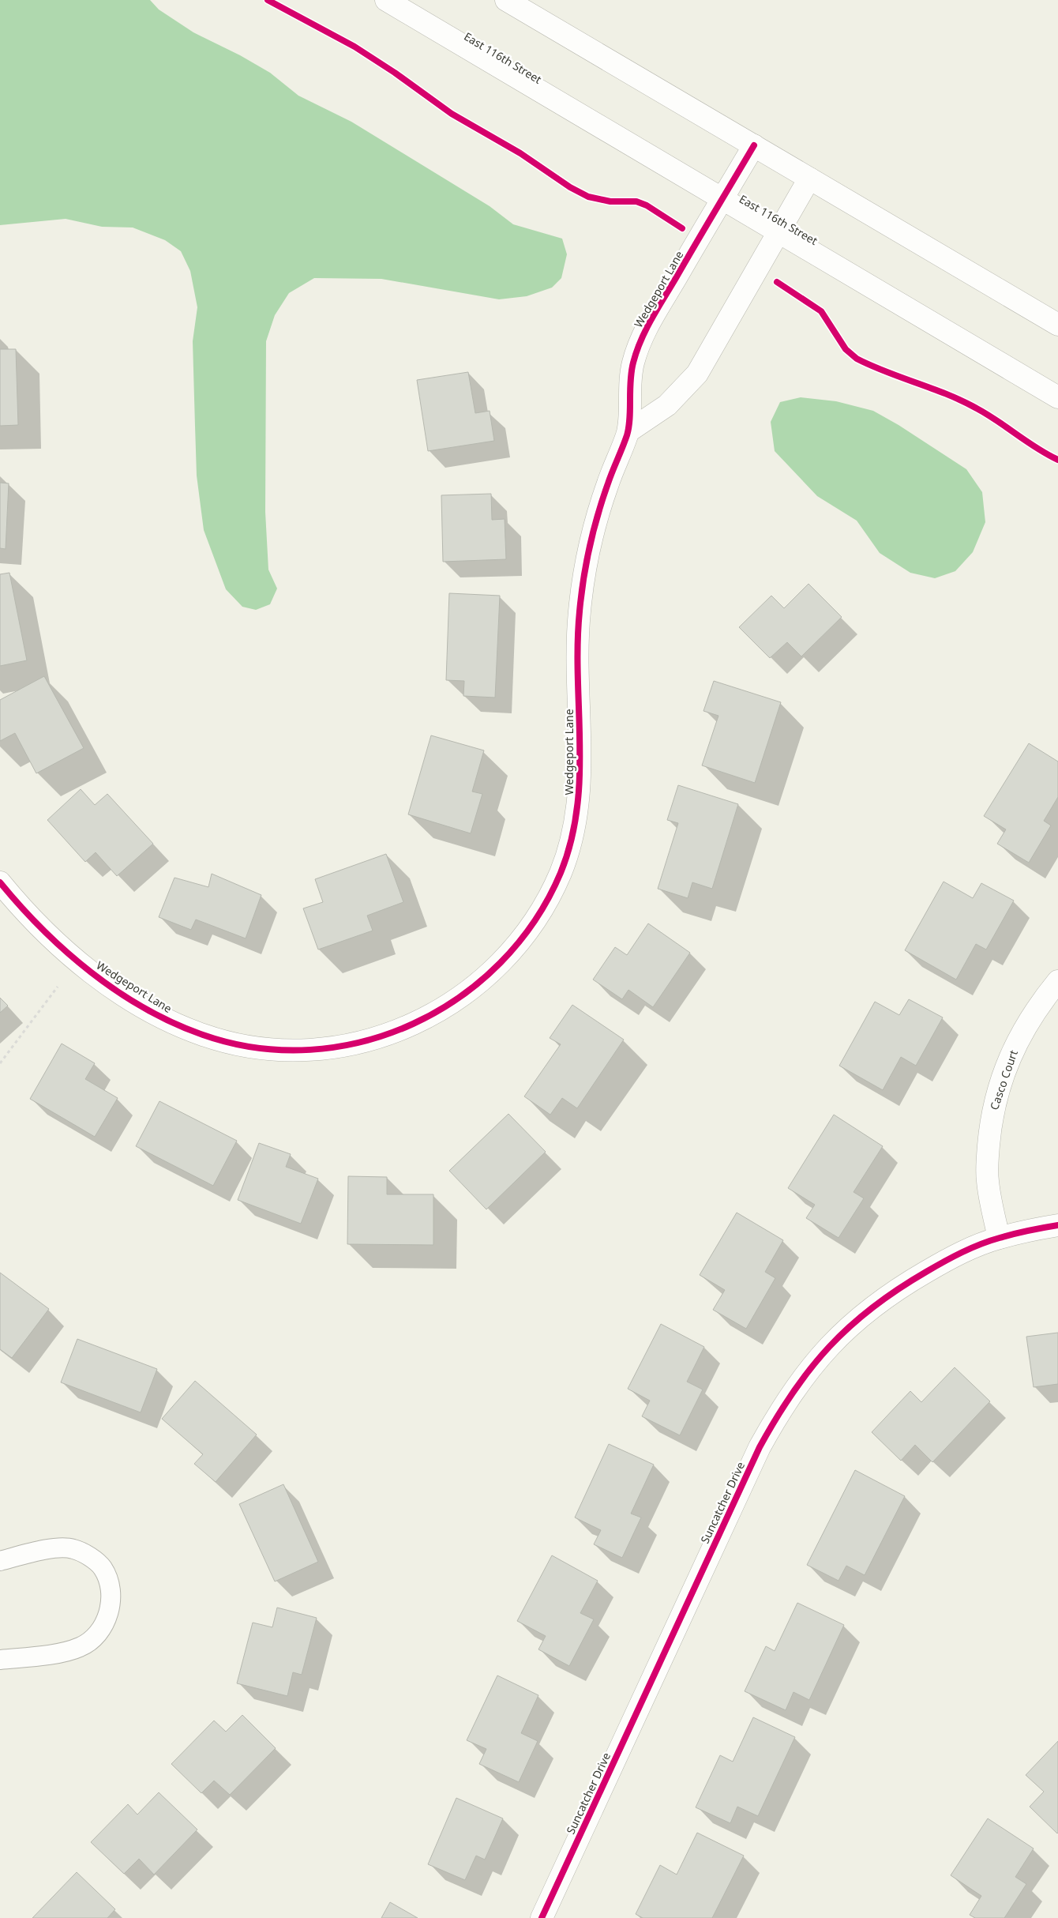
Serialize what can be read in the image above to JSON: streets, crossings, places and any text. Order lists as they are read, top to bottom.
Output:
{
  "streets": {
    "street": [
      "East 116th Street",
      "Wedgeport Lane",
      "Casco Court",
      "Suncatcher Drive"
    ]
  },
  "crossings": [
    ["East 116th Street", "Wedgeport Lane"],
    ["Casco Court", "Suncatcher Drive"]
  ]
}
